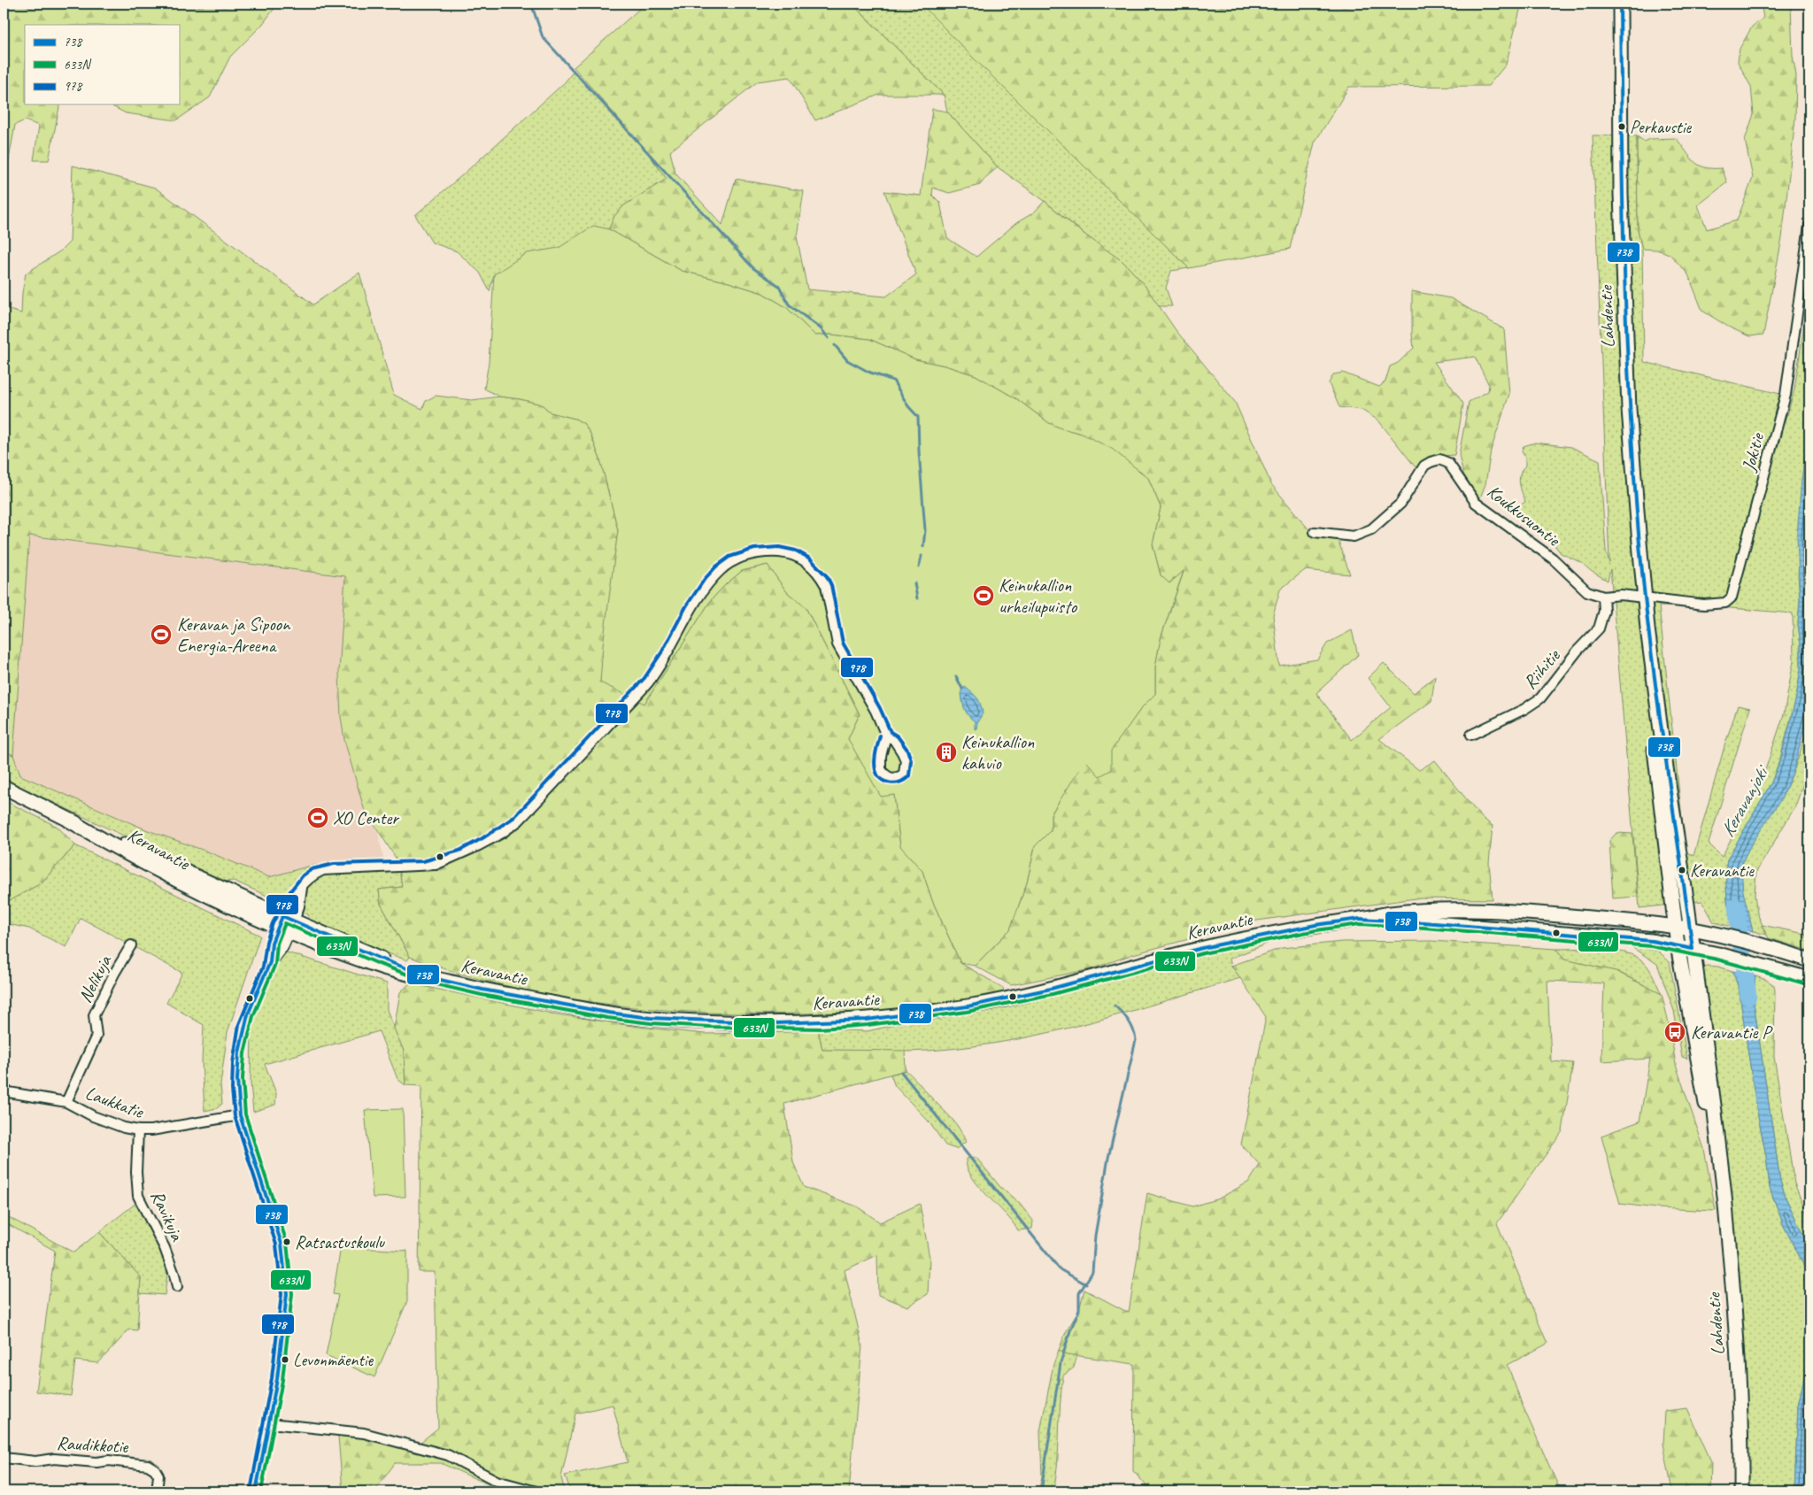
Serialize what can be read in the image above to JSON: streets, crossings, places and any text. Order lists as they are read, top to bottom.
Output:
{
  "streets": {
    "main road": ["Lahdentie", "Keravantie"],
    "street": [
      "Jokitie",
      "Koukkusuontie",
      "Riihitie",
      "Nelikuja",
      "Laukkatie",
      "Ravikuja",
      "Raudikkotie"
    ]
  },
  "crossings": [
    ["Lahdentie", "Jokitie"],
    ["Lahdentie", "Koukkusuontie"],
    ["Lahdentie", "Keravantie"],
    ["Jokitie", "Koukkusuontie"],
    ["Koukkusuontie", "Riihitie"],
    ["Nelikuja", "Laukkatie"],
    ["Laukkatie", "Ravikuja"]
  ],
  "water": ["Keravanjoki"],
  "places": {
    "other": [
      "Perkaustie",
      "Keravantie",
      "Ratsastuskoulu",
      "Levonmäentie"
    ],
    "sports": ["Keinukallion urheilupuisto", "Keravan ja Sipoon Energia-Areena", "XO Center"],
    "building": ["Keinukallion kahvio"],
    "bus stop": ["Keravantie P"]
  },
  "lines": ["transit line 738", "transit line 978", "transit line 633N"],
  "legend": ["738", "633N", "978"]
}
